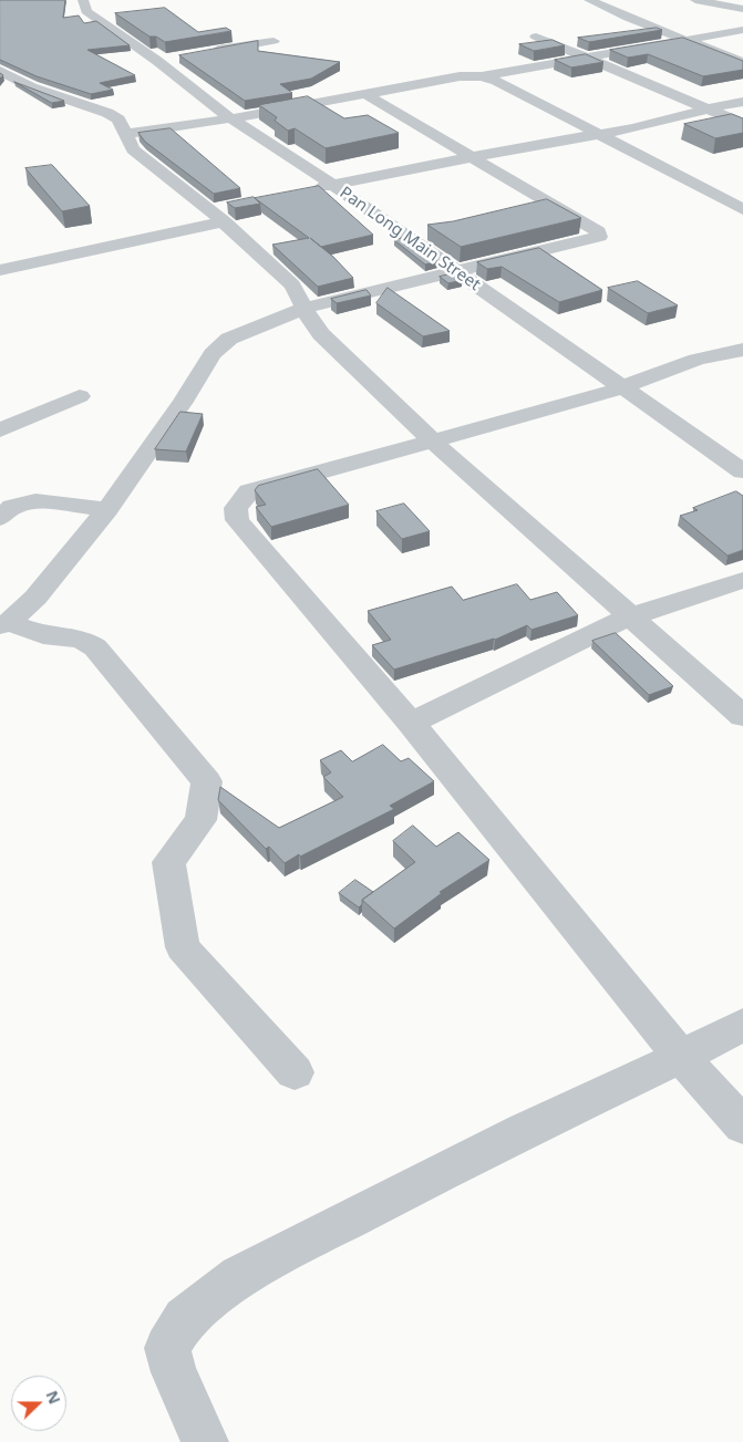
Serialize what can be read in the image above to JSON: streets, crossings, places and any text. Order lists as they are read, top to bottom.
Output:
{
  "streets": {
    "street": ["Pan Long Main Street"]
  },
  "north": "right"
}
